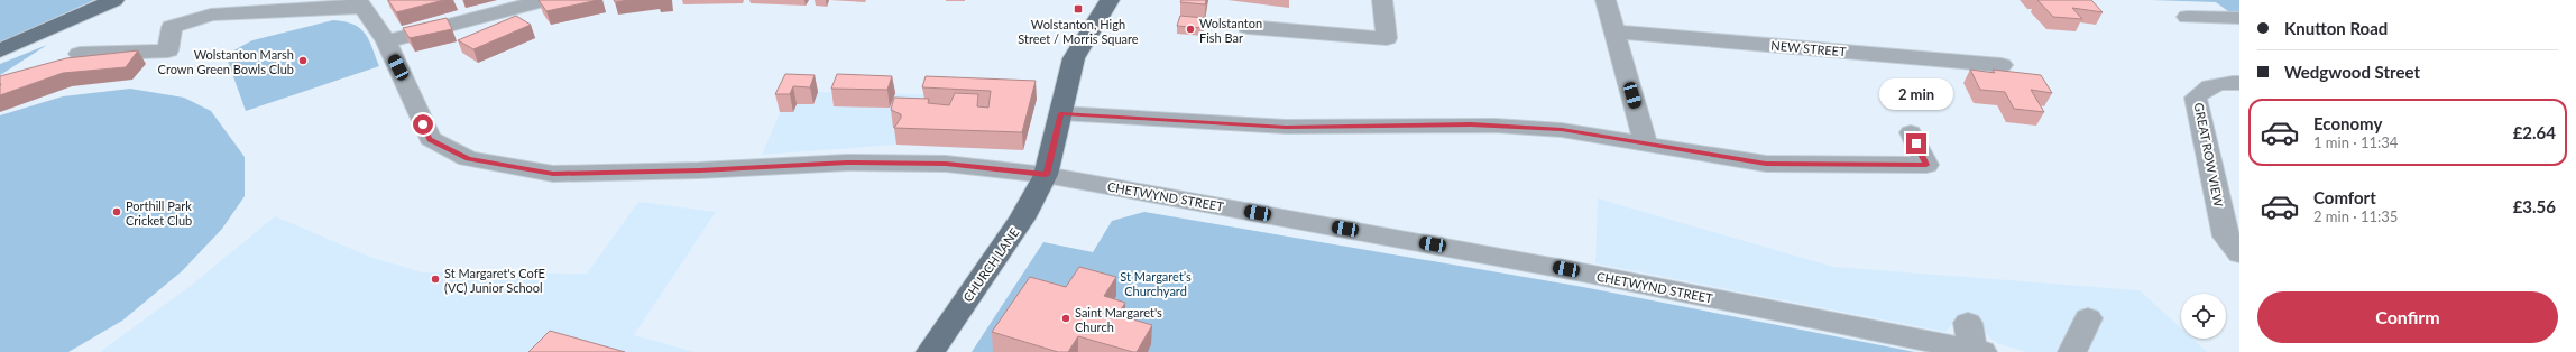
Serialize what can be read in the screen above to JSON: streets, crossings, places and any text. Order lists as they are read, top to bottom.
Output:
{
  "streets": {
    "main road": ["CHURCH LANE"],
    "street": ["NEW STREET", "GREAT ROW VIEW", "CHETWYND STREET"]
  },
  "crossings": [
    ["CHETWYND STREET", "CHURCH LANE"]
  ],
  "parks": ["St Margaret’s Churchyard"],
  "places": {
    "transit": ["Wolstanton, High Street / Morris Square"],
    "other": [
      "Wolstanton Fish Bar",
      "Wolstanton Marsh Crown Green Bowls Club",
      "Porthill Park Cricket Club",
      "St Margaret's CofE (VC) Junior School",
      "Saint Margaret's Church"
    ]
  },
  "page": {
    "banner": ["Knutton Road", "Wedgwood Street"],
    "bubble": "2 min",
    "list": [
      {
        "name": "Economy",
        "note": "1 min · 11:34",
        "value": "£2.64"
      },
      {
        "name": "Comfort",
        "note": "2 min · 11:35",
        "value": "£3.56"
      }
    ],
    "buttons": "Confirm"
  }
}
